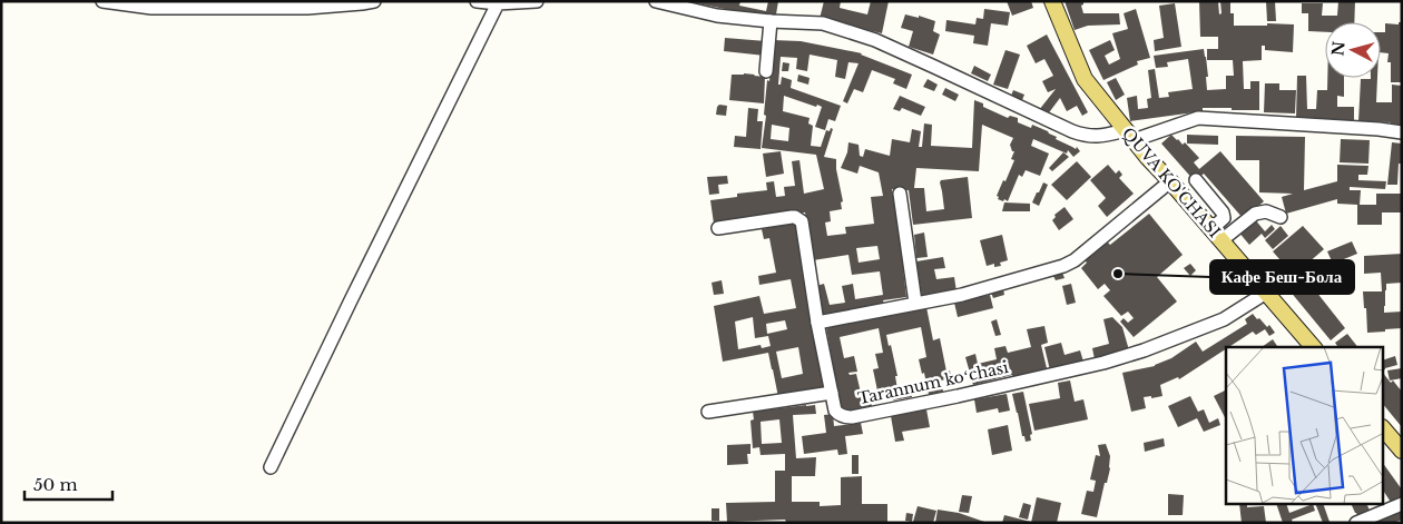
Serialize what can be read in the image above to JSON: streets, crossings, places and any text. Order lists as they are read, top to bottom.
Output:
{
  "streets": {
    "main road": ["QUVA KO'CHASI"],
    "street": ["Tarannum koʻchasi"]
  },
  "crossings": [
    ["QUVA KO'CHASI", "Tarannum koʻchasi"]
  ],
  "places": ["Кафе Беш-Бола"],
  "scale_bar": "50 m",
  "north": "left"
}
